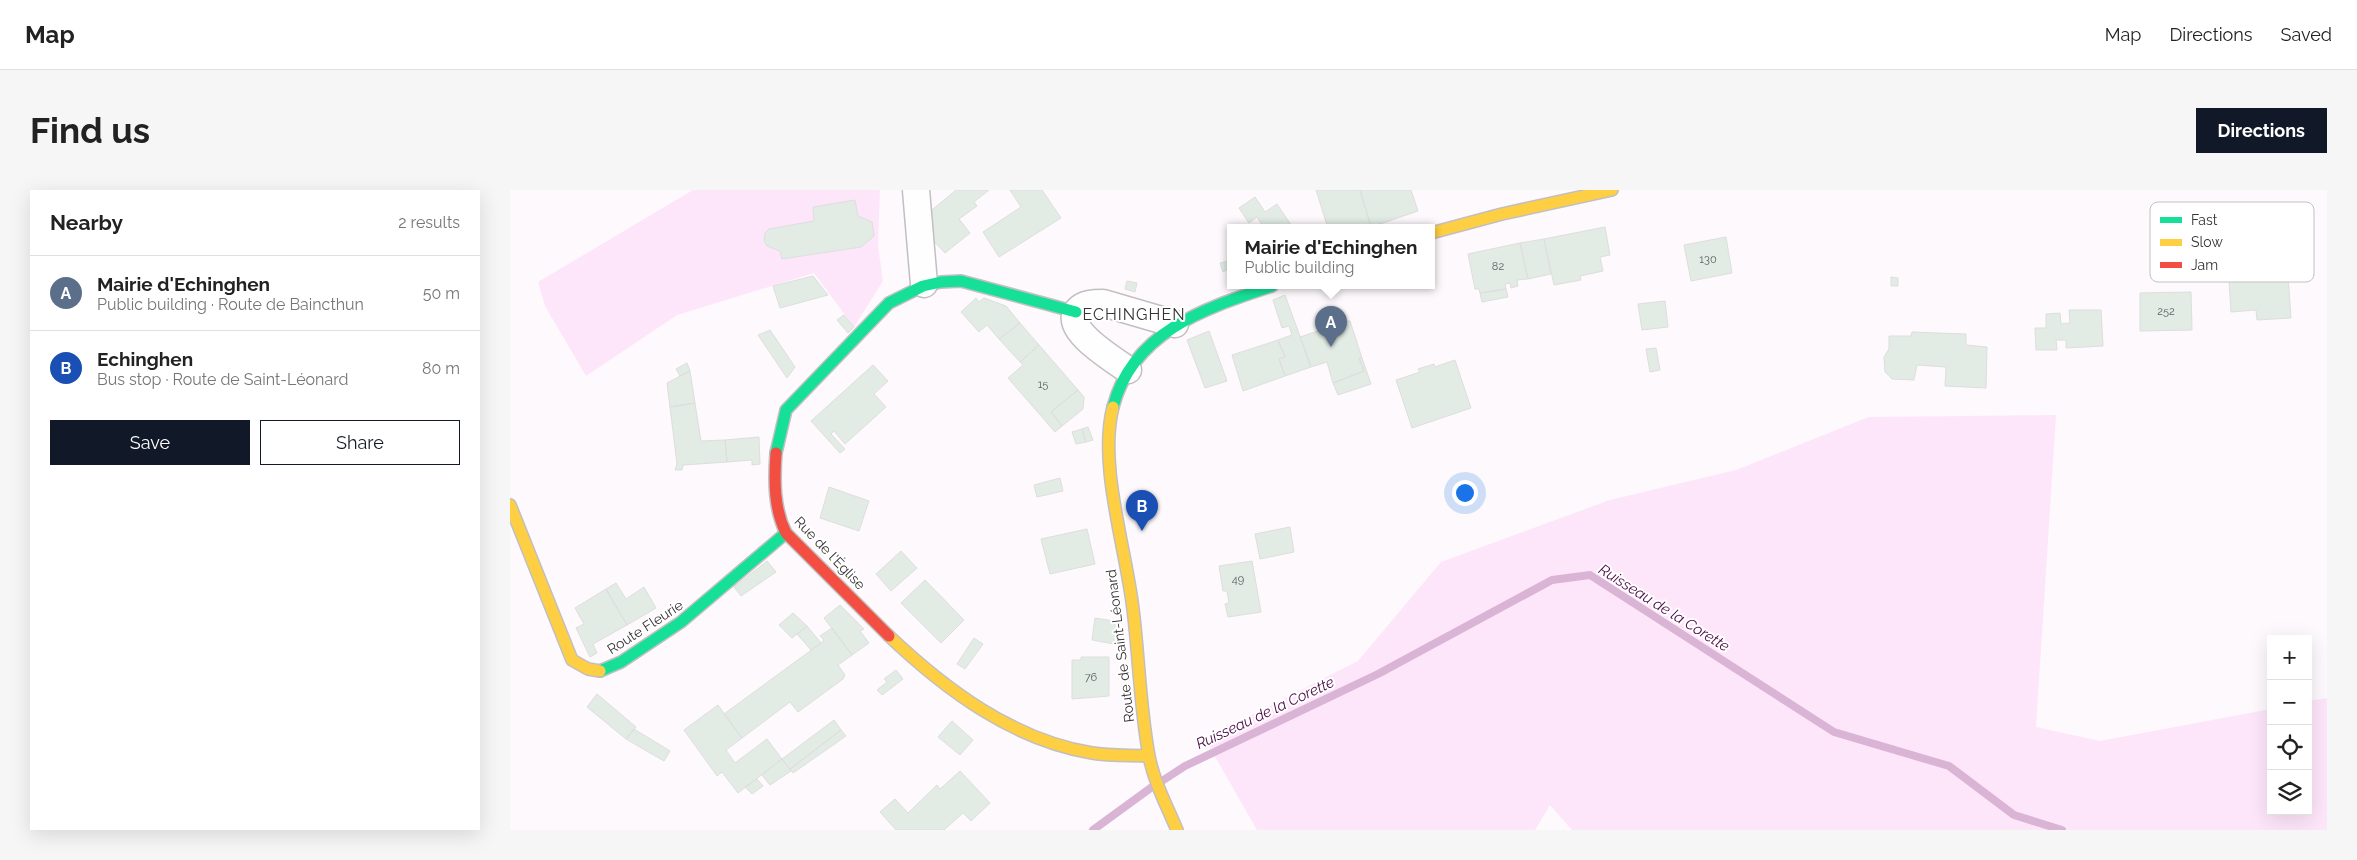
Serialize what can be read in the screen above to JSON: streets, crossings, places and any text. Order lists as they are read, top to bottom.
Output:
{
  "streets": {
    "street": ["Rue de l'Église", "Route Fleurie", "Route de Saint-Léonard"]
  },
  "crossings": [
    ["Rue de l'Église", "Route Fleurie"],
    ["Rue de l'Église", "Route de Saint-Léonard"]
  ],
  "districts": ["ECHINGHEN"],
  "water": ["Ruisseau de la Corette"],
  "house_numbers": [
    "130",
    "82",
    "252",
    "15",
    "49",
    "76"
  ],
  "legend": ["Fast", "Slow", "Jam"],
  "page": {
    "header": "Map",
    "nav": ["Map", "Directions", "Saved"],
    "buttons": [
      "Directions",
      ["Save", "Share"]
    ],
    "title": "Find us",
    "heading": ["Nearby", "2 results"],
    "popup": ["Mairie d'Echinghen", "Public building"],
    "list": [
      {
        "mark": "A",
        "name": "Mairie d'Echinghen",
        "note": "Public building · Route de Baincthun",
        "value": "50 m"
      },
      {
        "mark": "B",
        "name": "Echinghen",
        "note": "Bus stop · Route de Saint-Léonard",
        "value": "80 m"
      }
    ],
    "pins": ["A", "B"],
    "map_buttons": ["+", "−"]
  }
}
